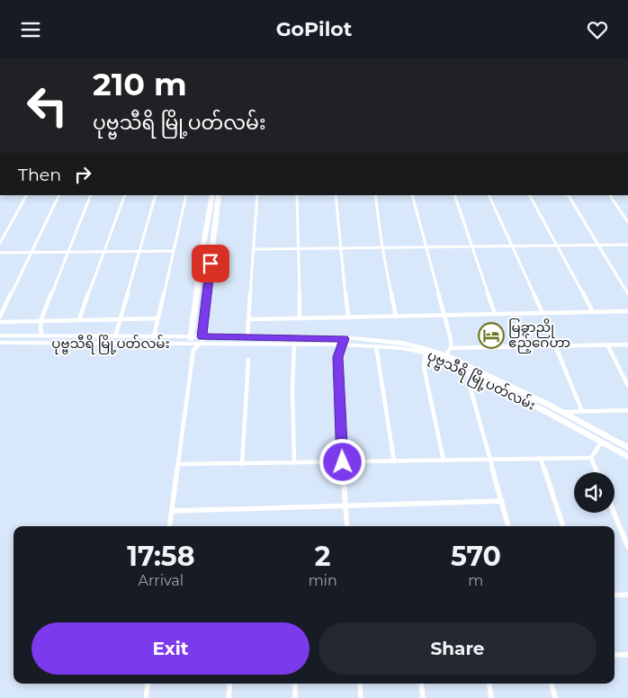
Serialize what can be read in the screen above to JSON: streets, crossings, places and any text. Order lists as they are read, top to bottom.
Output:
{
  "streets": {
    "main road": ["ပုဗ္ဗသီရိ မြို့ပတ်လမ်း"]
  },
  "places": {
    "hotel": ["မြခွာညို ဧည့်ဂေဟာ"]
  },
  "page": {
    "header": "GoPilot",
    "turn": ["210 m", "ပုဗ္ဗသီရိ မြို့ပတ်လမ်း"],
    "then": "Then",
    "eta": [
      "17:58",
      "Arrival",
      "2",
      "min",
      "570",
      "m"
    ],
    "buttons": ["Exit", "Share"]
  }
}
